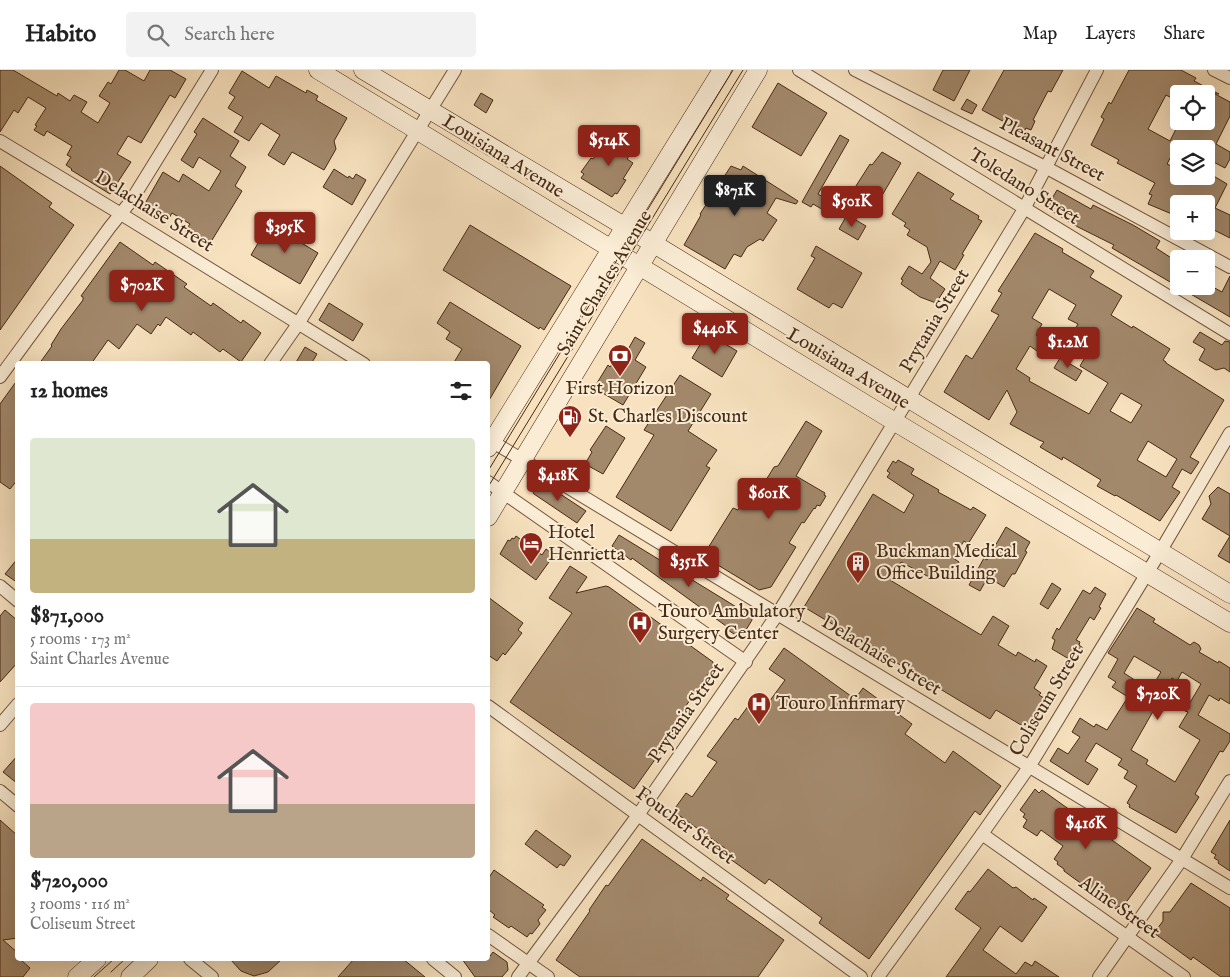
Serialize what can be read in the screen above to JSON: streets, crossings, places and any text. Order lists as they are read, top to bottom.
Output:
{
  "streets": {
    "street": [
      "Pleasant Street",
      "Louisiana Avenue",
      "Toledano Street",
      "Delachaise Street",
      "Saint Charles Avenue",
      "Prytania Street",
      "Coliseum Street",
      "Foucher Street",
      "Aline Street"
    ]
  },
  "crossings": [
    ["Pleasant Street", "Prytania Street"],
    ["Louisiana Avenue", "Saint Charles Avenue"],
    ["Louisiana Avenue", "Prytania Street"],
    ["Louisiana Avenue", "Coliseum Street"],
    ["Toledano Street", "Prytania Street"],
    ["Delachaise Street", "Saint Charles Avenue"],
    ["Delachaise Street", "Prytania Street"],
    ["Delachaise Street", "Coliseum Street"],
    ["Prytania Street", "Foucher Street"],
    ["Coliseum Street", "Aline Street"]
  ],
  "places": {
    "bank": ["First Horizon"],
    "fuel station": ["St. Charles Discount"],
    "hotel": ["Hotel Henrietta"],
    "building": ["Buckman Medical Office Building"],
    "hospital": ["Touro Ambulatory Surgery Center", "Touro Infirmary"]
  },
  "page": {
    "header": "Habito",
    "search": "Search here",
    "nav": ["Map", "Layers", "Share"],
    "map_buttons": ["+", "−"],
    "price": [
      "$514K",
      "$871K",
      "$501K",
      "$395K",
      "$702K",
      "$440K",
      "$1.2M",
      "$418K",
      "$601K",
      "$351K",
      "$720K",
      "$416K"
    ],
    "heading": "12 homes",
    "list": [
      {
        "name": "$871,000",
        "note": "5 rooms · 173 m² · Saint Charles Avenue"
      },
      {
        "name": "$720,000",
        "note": "3 rooms · 116 m² · Coliseum Street"
      }
    ]
  }
}
